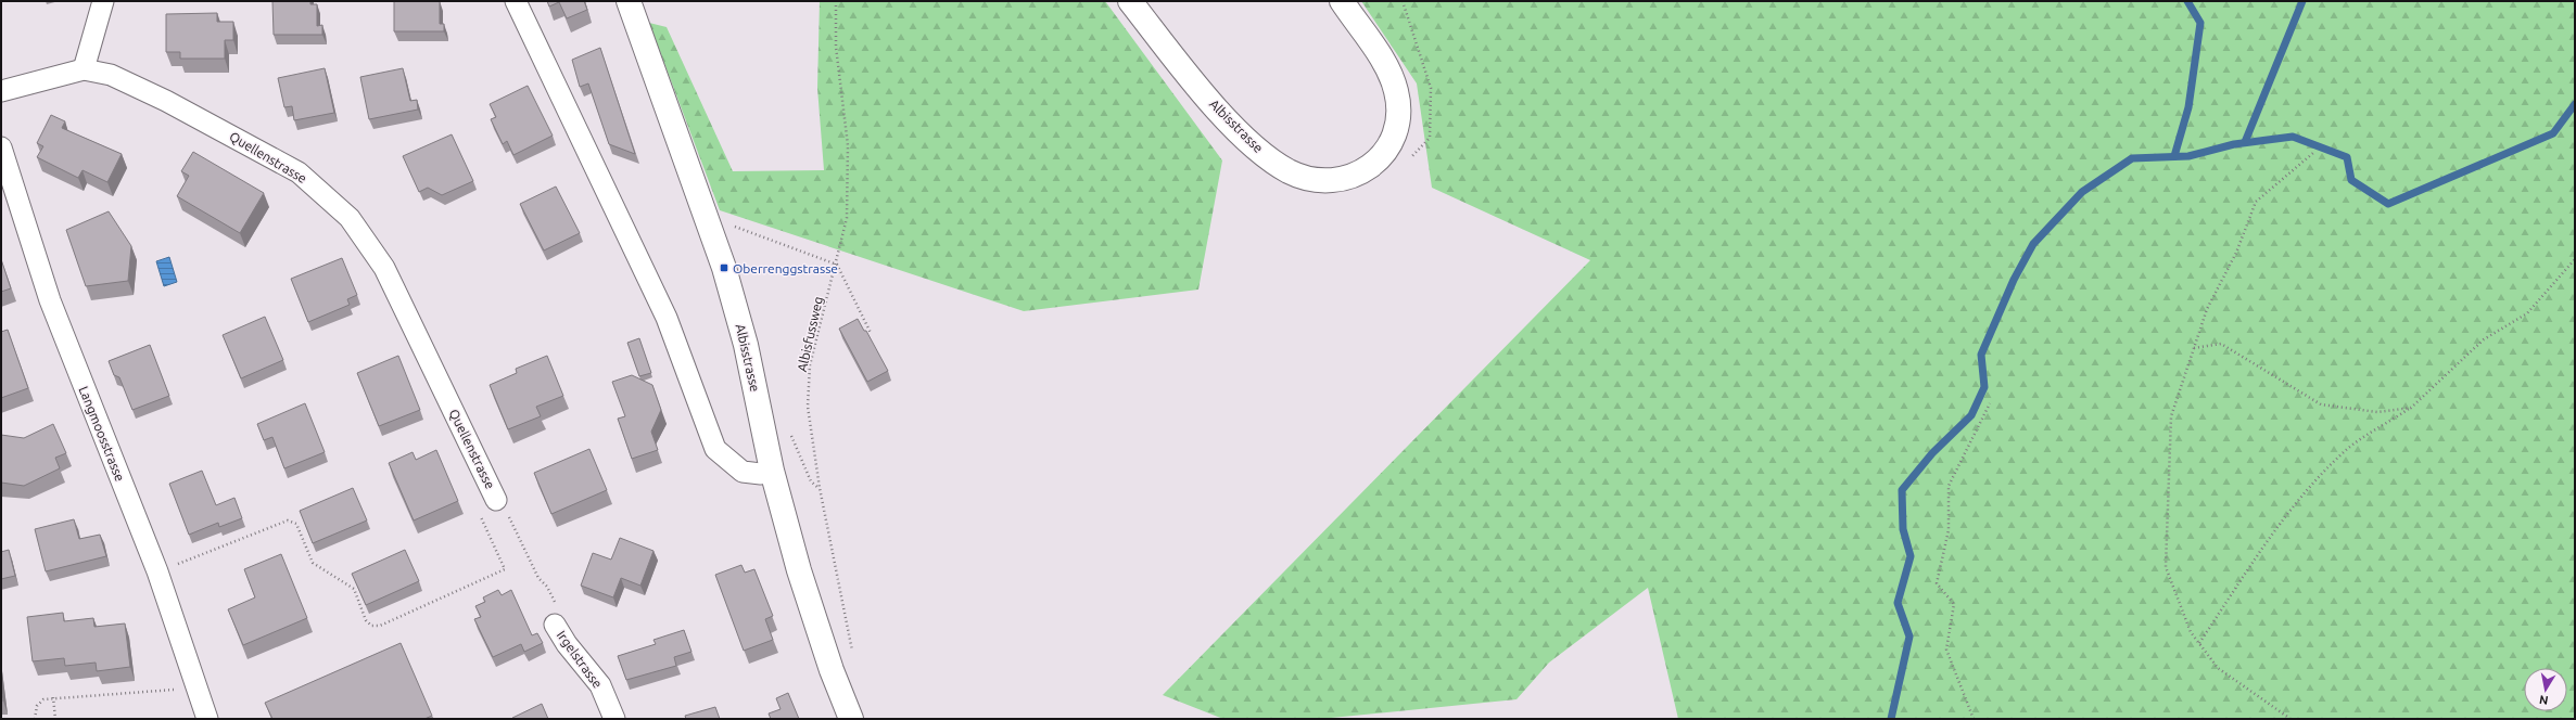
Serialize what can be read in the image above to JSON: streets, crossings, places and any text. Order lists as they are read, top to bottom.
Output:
{
  "streets": {
    "main road": ["Albisstrasse"],
    "street": ["Quellenstrasse", "Langmoosstrasse", "Irgelstrasse"],
    "path": ["Albisfussweg"]
  },
  "places": {
    "transit": ["Oberrenggstrasse"]
  },
  "north": "bottom"
}
